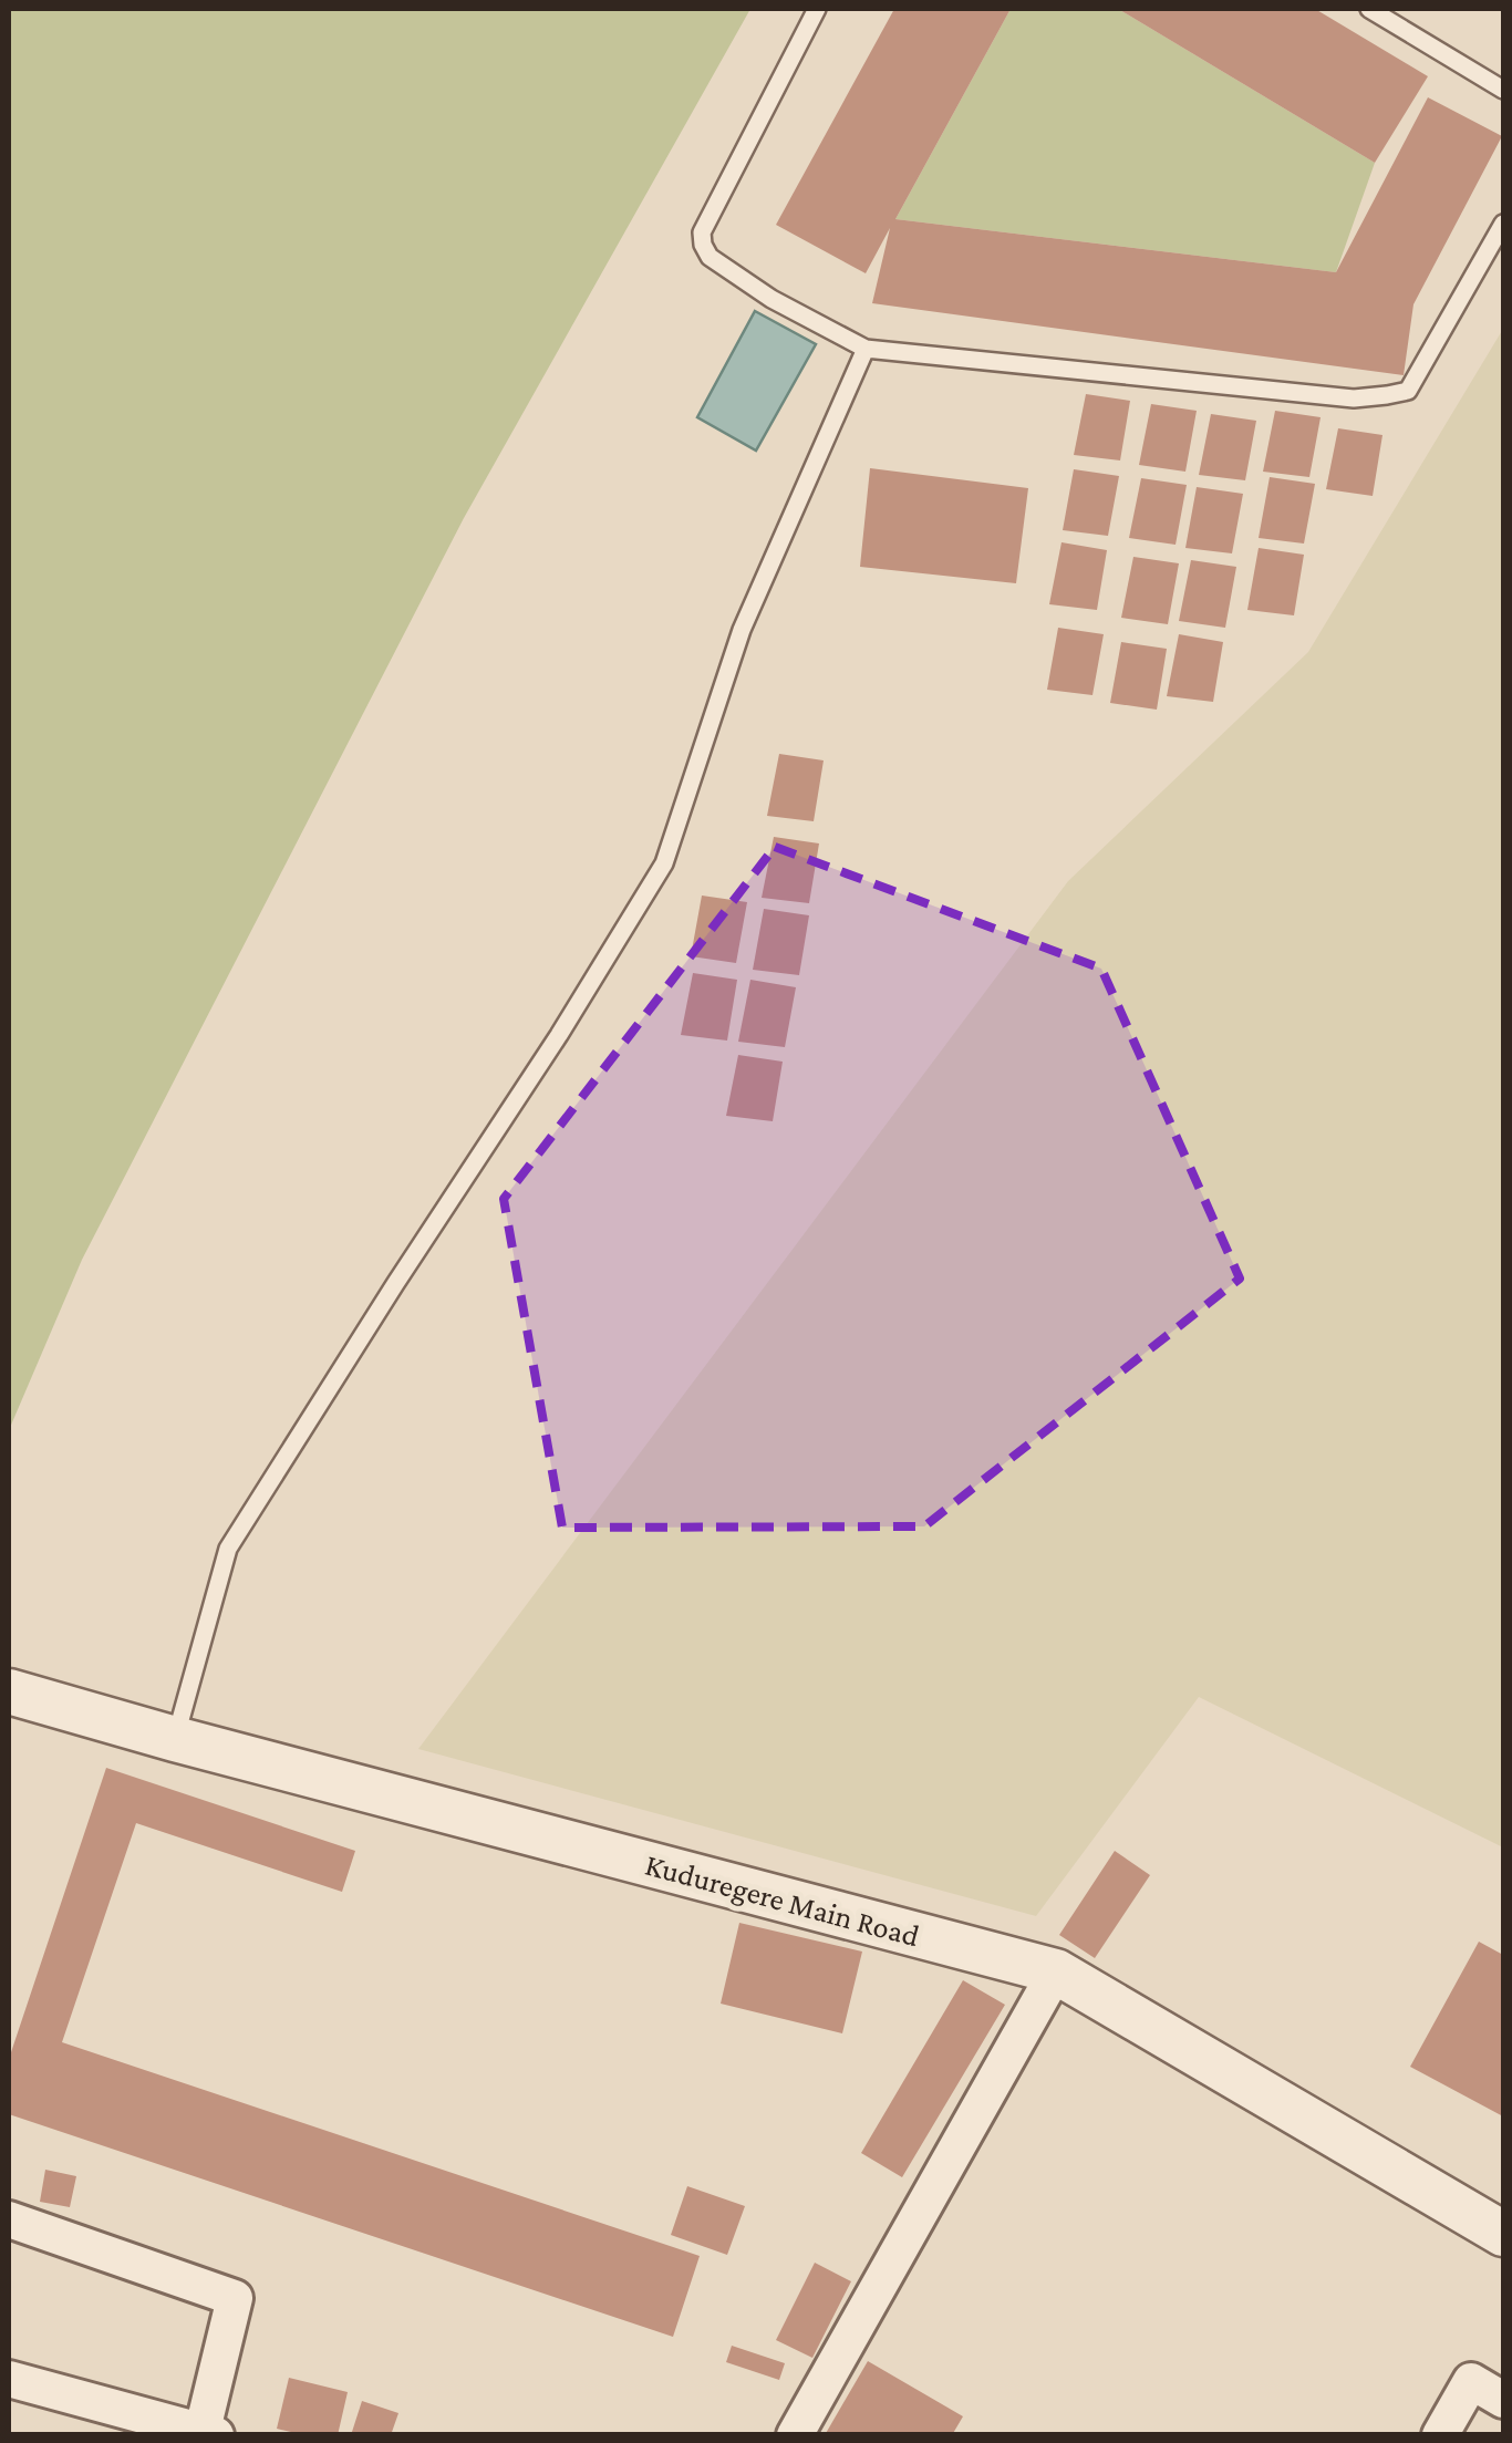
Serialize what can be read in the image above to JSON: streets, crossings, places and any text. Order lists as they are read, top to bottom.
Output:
{
  "streets": {
    "street": ["Kuduregere Main Road"]
  }
}
